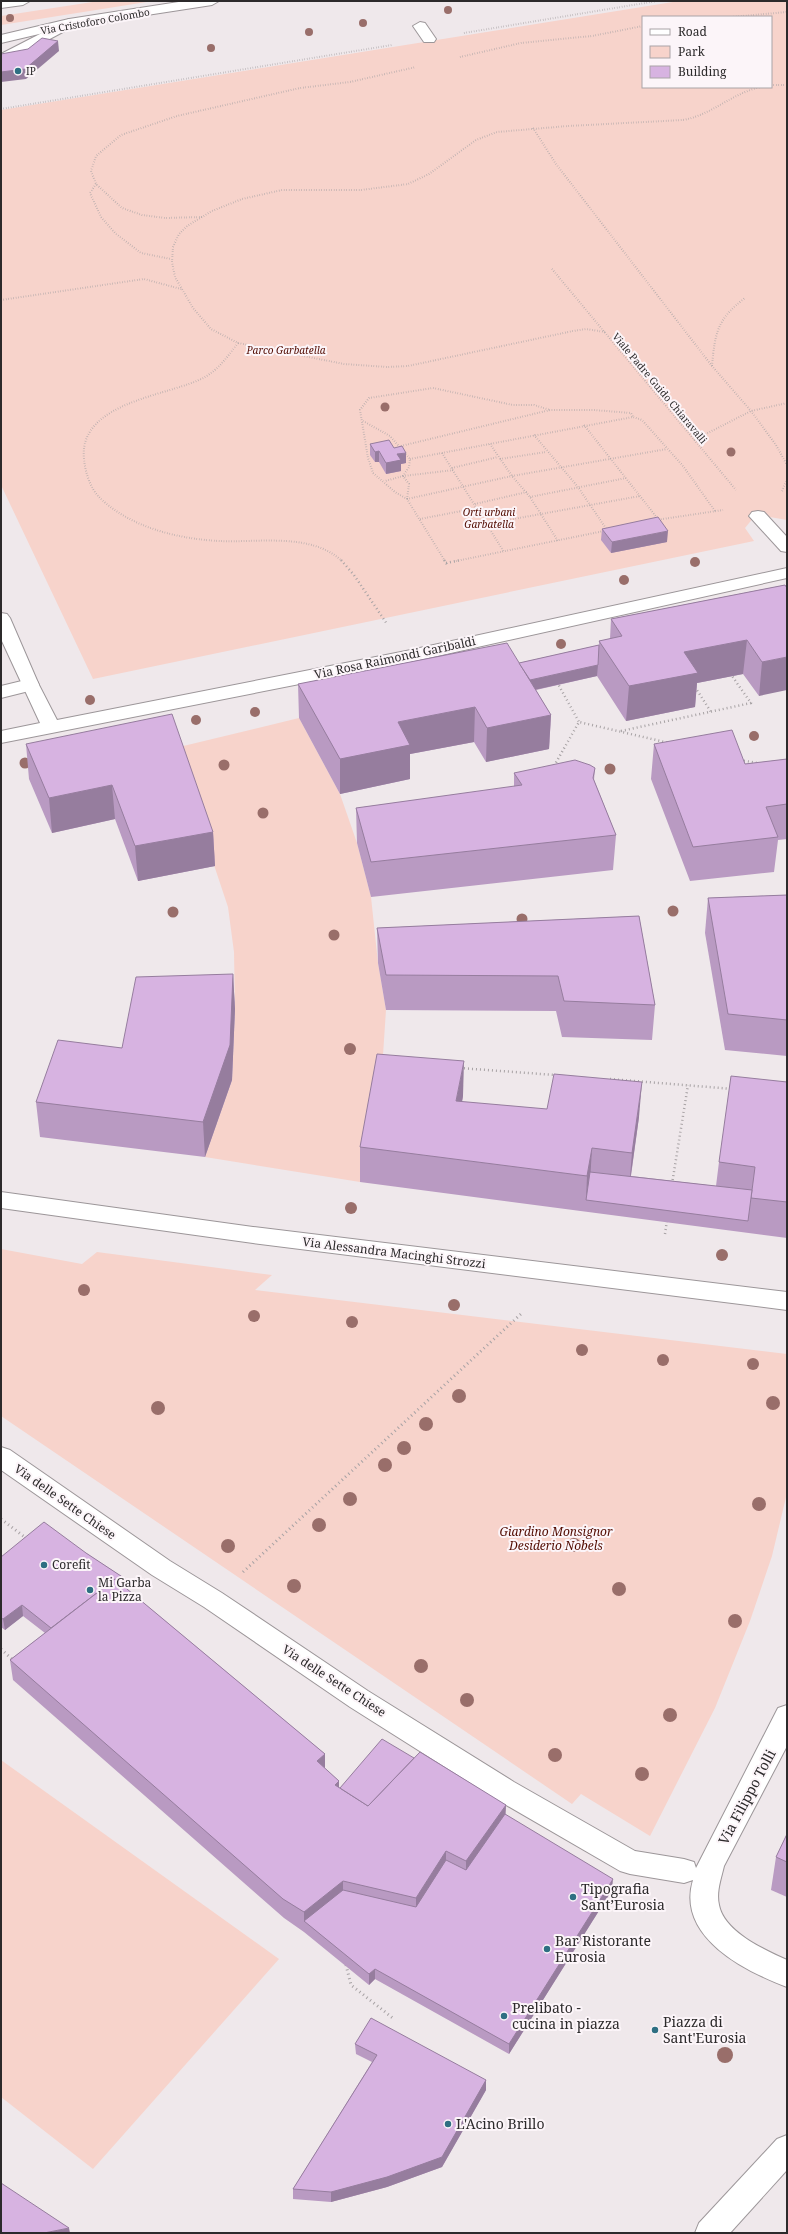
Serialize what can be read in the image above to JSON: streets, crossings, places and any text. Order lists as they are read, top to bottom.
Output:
{
  "streets": {
    "street": [
      "Via Cristoforo Colombo",
      "Via Rosa Raimondi Garibaldi",
      "Via Alessandra Macinghi Strozzi",
      "Via delle Sette Chiese",
      "Via Filippo Tolli"
    ],
    "path": ["Viale Padre Guido Chiaravalli"]
  },
  "crossings": [
    ["Via delle Sette Chiese", "Via Filippo Tolli"]
  ],
  "parks": ["Parco Garbatella", "Orti urbani Garbatella", "Giardino Monsignor Desiderio Nobels"],
  "places": [
    "IP",
    "Corefit",
    "Mi Garba la Pizza",
    "Tipografia Sant’Eurosia",
    "Bar Ristorante Eurosia",
    "Prelibato - cucina in piazza",
    "Piazza di Sant'Eurosia",
    "L'Acino Brillo"
  ],
  "legend": ["Road", "Park", "Building"]
}
